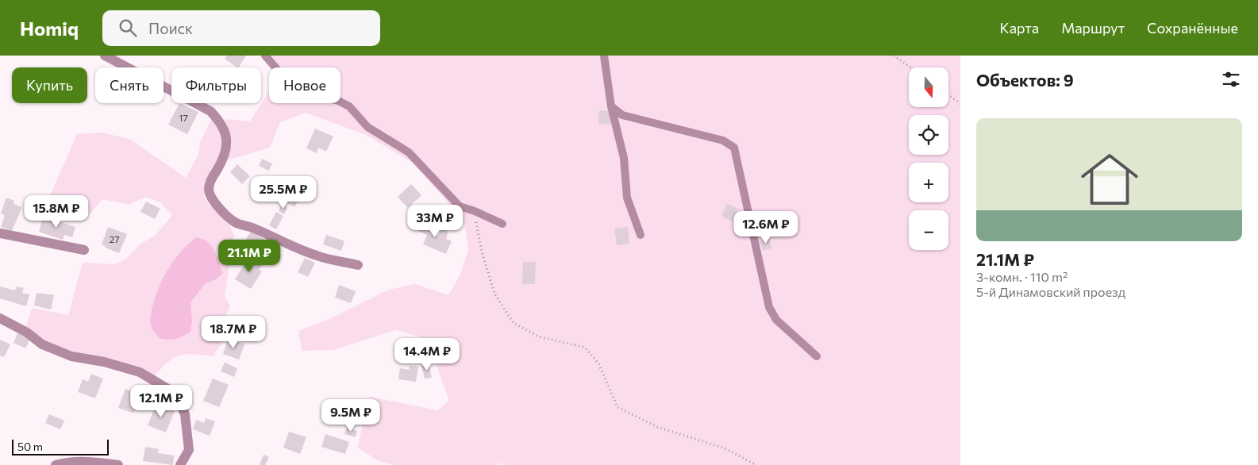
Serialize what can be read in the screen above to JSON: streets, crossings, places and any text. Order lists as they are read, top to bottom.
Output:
{
  "house_numbers": ["17", "27"],
  "scale_bar": "50 m",
  "north": "bottom",
  "page": {
    "header": "Homiq",
    "search": "Поиск",
    "nav": ["Карта", "Маршрут", "Сохранённые"],
    "heading": "Объектов: 9",
    "map_buttons": ["+", "−"],
    "chip": [
      "Купить",
      "Снять",
      "Фильтры",
      "Новое"
    ],
    "list": [
      {
        "name": "21.1M ₽",
        "note": "3-комн. · 110 m² · 5-й Динамовский проезд"
      }
    ],
    "price": [
      "25.5M ₽",
      "15.8M ₽",
      "33M ₽",
      "12.6M ₽",
      "21.1M ₽",
      "18.7M ₽",
      "14.4M ₽",
      "12.1M ₽",
      "9.5M ₽"
    ],
    "scale": "50 m"
  }
}
